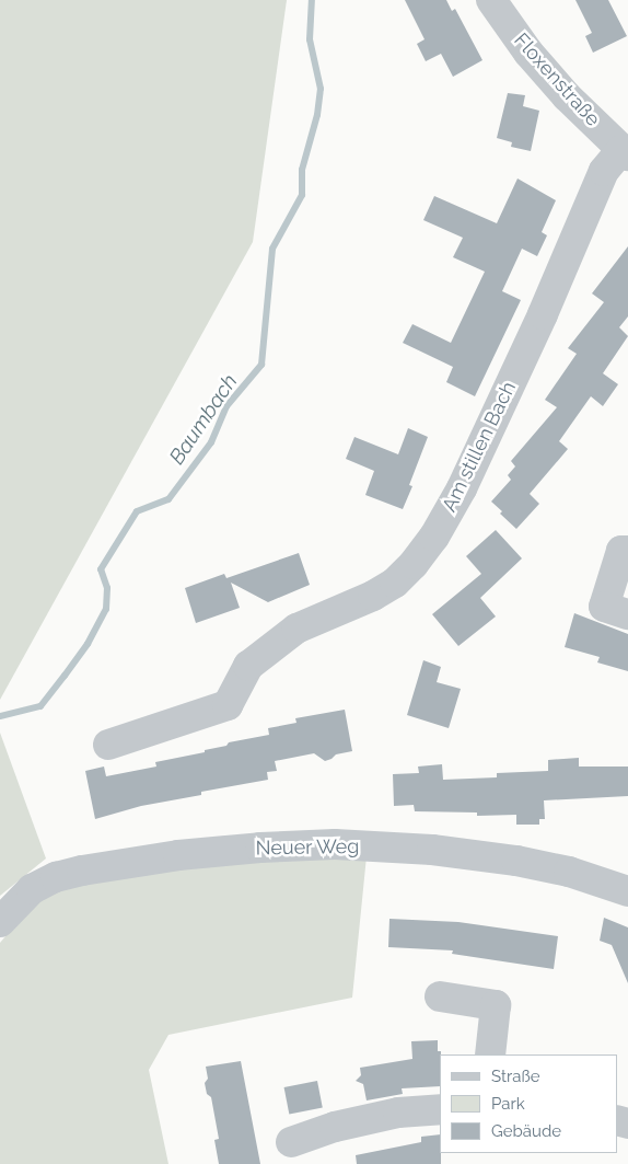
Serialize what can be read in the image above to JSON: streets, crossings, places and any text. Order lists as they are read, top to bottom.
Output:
{
  "streets": {
    "street": ["Floxenstraße", "Am stillen Bach", "Neuer Weg"]
  },
  "crossings": [
    ["Floxenstraße", "Am stillen Bach"]
  ],
  "water": ["Baumbach"],
  "legend": ["Straße", "Park", "Gebäude"]
}
